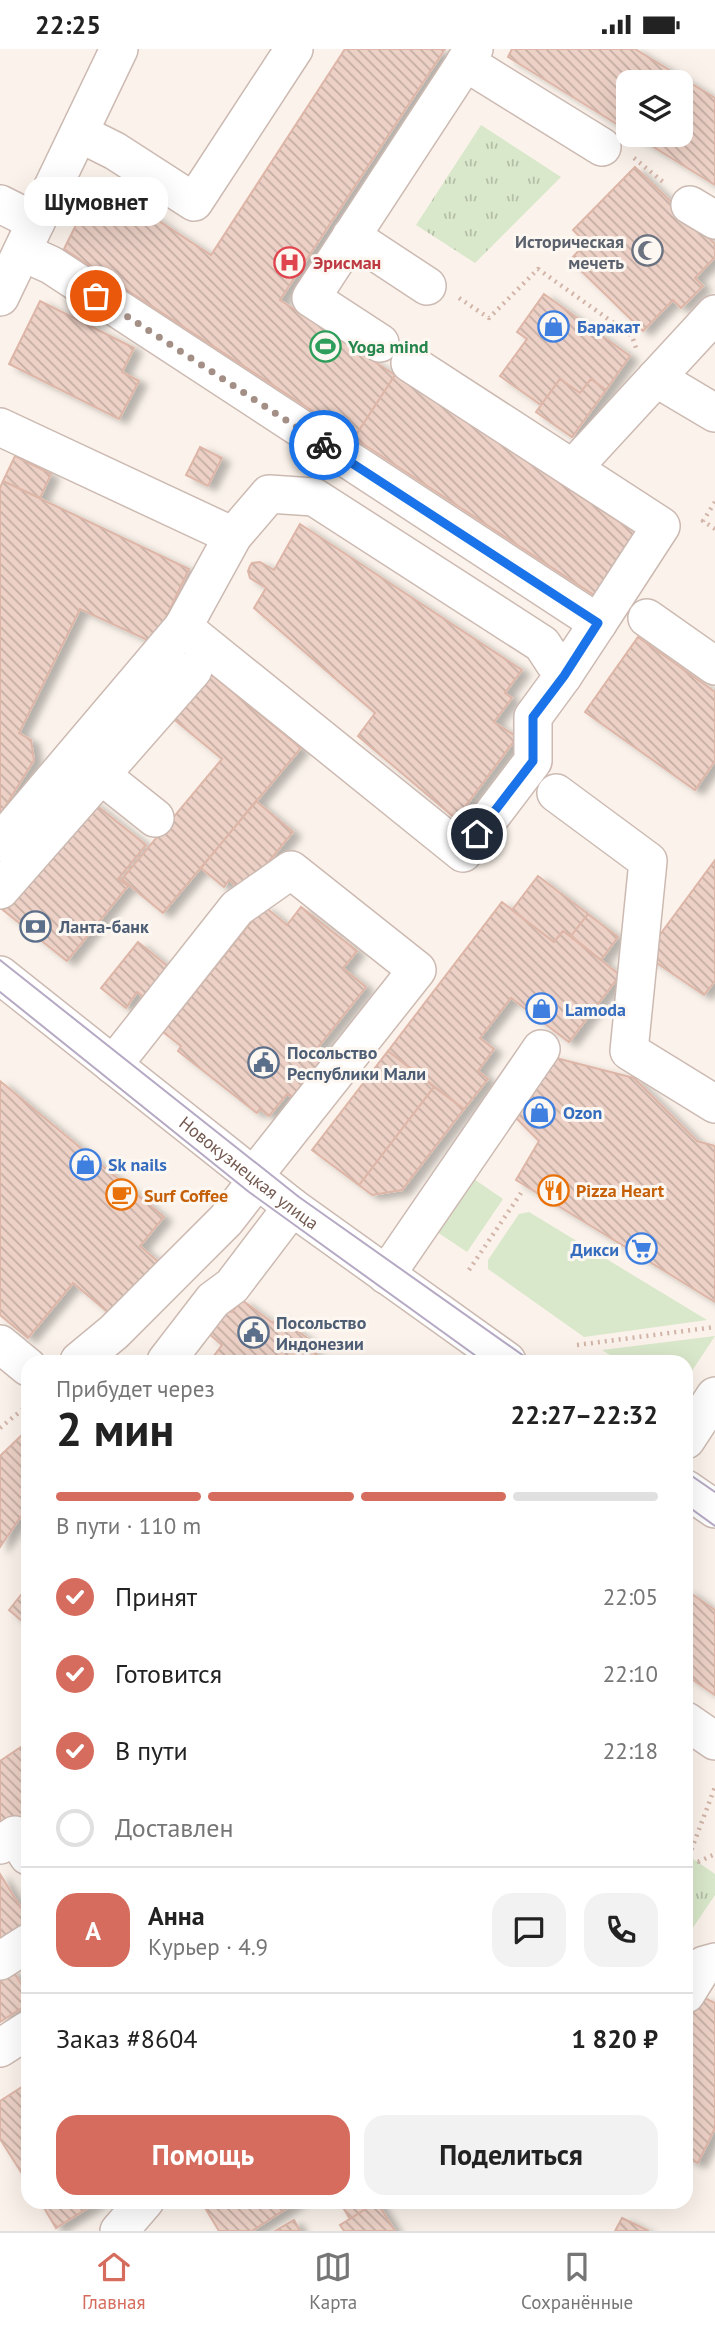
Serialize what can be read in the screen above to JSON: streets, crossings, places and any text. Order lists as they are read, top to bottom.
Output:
{
  "streets": {
    "street": ["Новокузнецкая улица"]
  },
  "places": {
    "mosque": ["Историческая мечеть"],
    "hospital": ["Эрисман"],
    "other": ["Шумовнет"],
    "shop": [
      "Баракат",
      "Lamoda",
      "Ozon",
      "Sk nails"
    ],
    "sports": ["Yoga mind"],
    "bank": ["Ланта-банк"],
    "public building": ["Посольство Республики Мали", "Посольство Индонезии"],
    "restaurant": ["Pizza Heart"],
    "cafe": ["Surf Coffee"],
    "supermarket": ["Дикси"]
  },
  "page": {
    "status": "22:25",
    "bubble": "Шумовнет",
    "heading": ["2 мин", "Прибудет через", "22:27–22:32"],
    "panel": [
      "Анна",
      "Курьер · 4.9",
      "Заказ #8604",
      "1 820 ₽"
    ],
    "bar": "В пути · 110 m",
    "list": [
      ["Принят", "22:05"],
      ["Готовится", "22:10"],
      ["В пути", "22:18"],
      "Доставлен"
    ],
    "round": "А",
    "buttons": ["Помощь", "Поделиться"],
    "tabs": ["Главная", "Карта", "Сохранённые"]
  }
}
